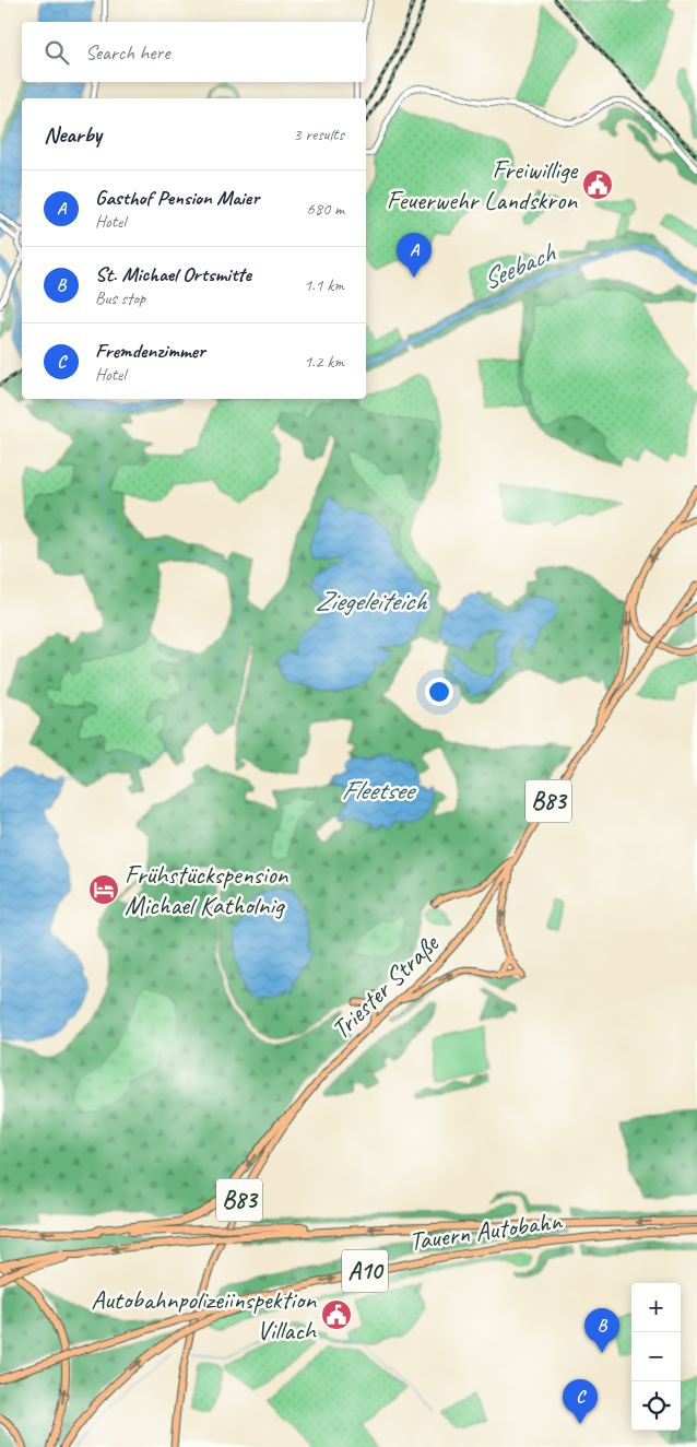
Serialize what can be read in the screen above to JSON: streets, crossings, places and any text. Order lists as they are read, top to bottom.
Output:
{
  "streets": {
    "highway": ["Tauern Autobahn", "A10"],
    "main road": ["B83", "Triester Straße"]
  },
  "water": ["Seebach", "Ziegeleiteich", "Fleetsee"],
  "places": {
    "public building": ["Freiwillige Feuerwehr Landskron", "Autobahnpolizeiinspektion Villach"],
    "hotel": ["Frühstückspension Michael Katholnig"]
  },
  "page": {
    "search": "Search here",
    "heading": ["Nearby", "3 results"],
    "list": [
      {
        "mark": "A",
        "name": "Gasthof Pension Maier",
        "note": "Hotel",
        "value": "680 m"
      },
      {
        "mark": "B",
        "name": "St. Michael Ortsmitte",
        "note": "Bus stop",
        "value": "1.1 km"
      },
      {
        "mark": "C",
        "name": "Fremdenzimmer",
        "note": "Hotel",
        "value": "1.2 km"
      }
    ],
    "pins": ["A", "B", "C"],
    "map_buttons": ["+", "−"]
  }
}
